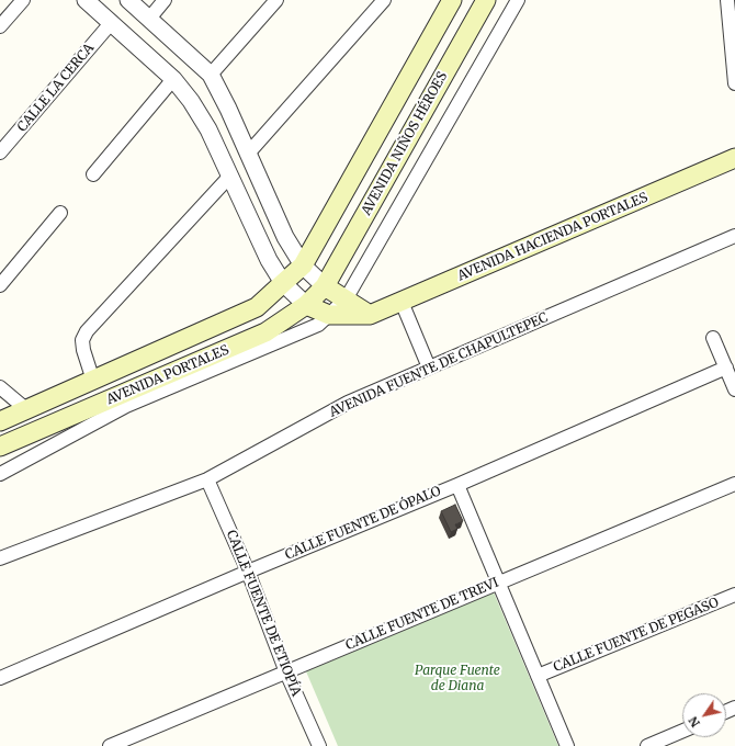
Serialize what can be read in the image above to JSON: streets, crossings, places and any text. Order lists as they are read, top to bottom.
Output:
{
  "streets": {
    "main road": ["AVENIDA NIÑOS HÉROES", "AVENIDA HACIENDA PORTALES", "AVENIDA PORTALES"],
    "street": [
      "CALLE LA CERCA",
      "AVENIDA FUENTE DE CHAPULTEPEC",
      "CALLE FUENTE DE ÓPALO",
      "CALLE FUENTE DE ETIOPÍA",
      "CALLE FUENTE DE TREVI",
      "CALLE FUENTE DE PEGASO"
    ]
  },
  "crossings": [
    ["AVENIDA NIÑOS HÉROES", "AVENIDA PORTALES"],
    ["AVENIDA HACIENDA PORTALES", "AVENIDA PORTALES"],
    ["AVENIDA FUENTE DE CHAPULTEPEC", "CALLE FUENTE DE ETIOPÍA"],
    ["CALLE FUENTE DE ÓPALO", "CALLE FUENTE DE ETIOPÍA"],
    ["CALLE FUENTE DE ETIOPÍA", "CALLE FUENTE DE TREVI"]
  ],
  "parks": ["Parque Fuente de Diana"],
  "north": "bottom left"
}
